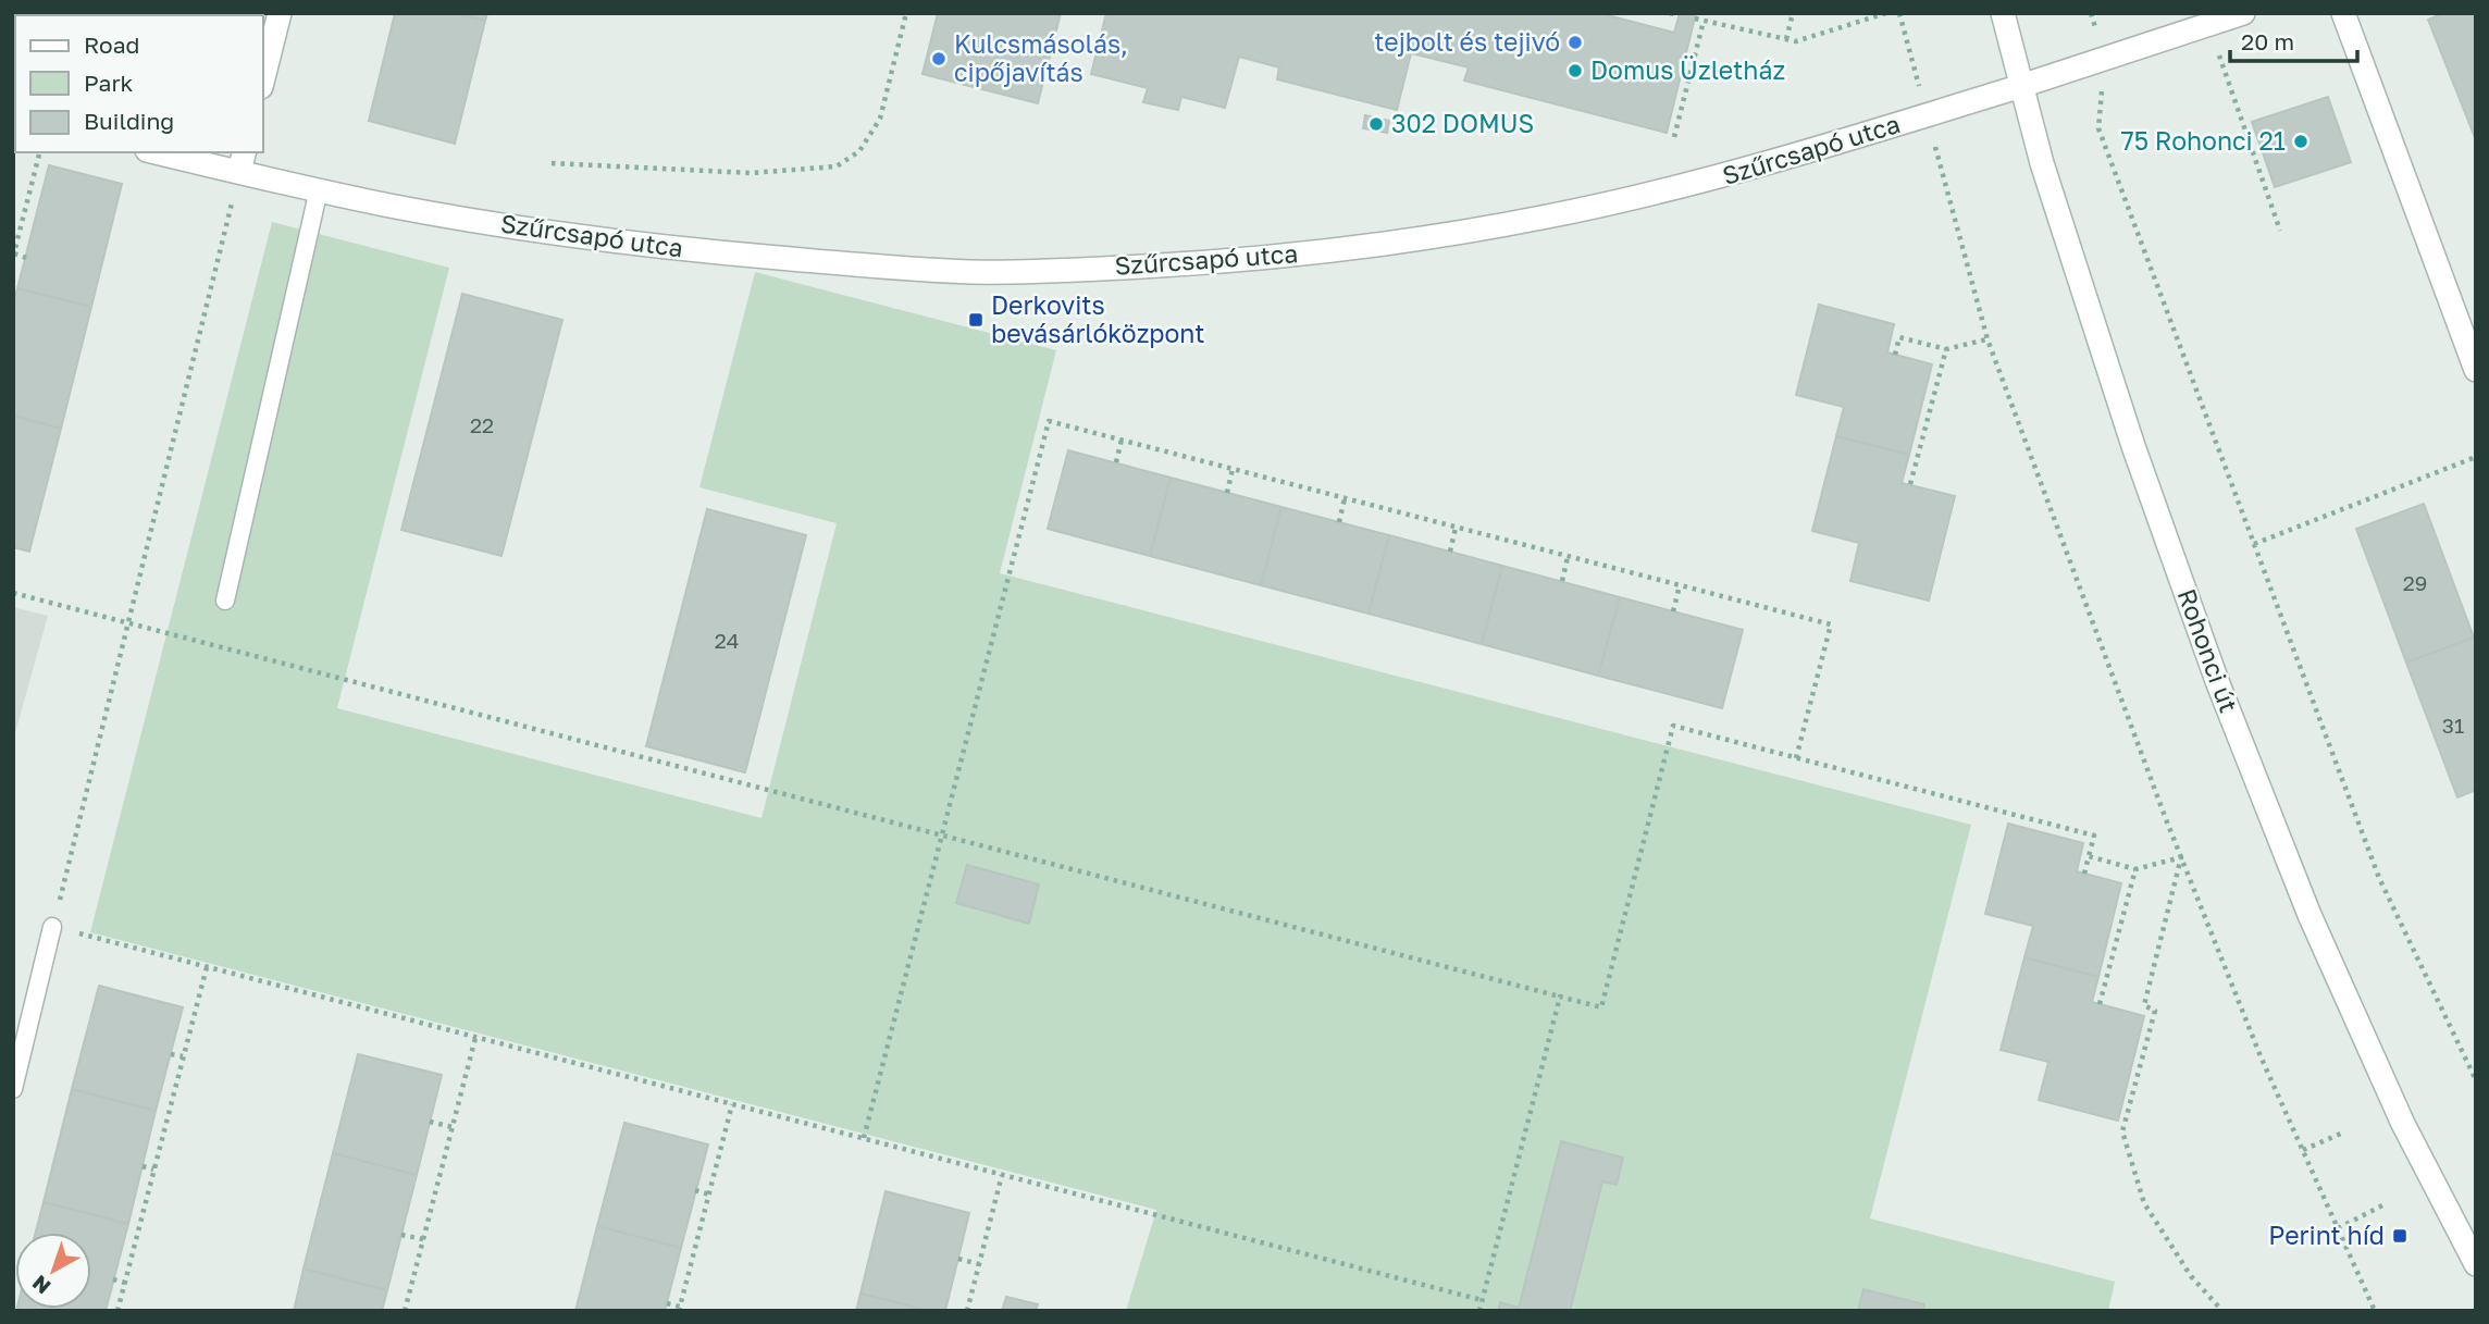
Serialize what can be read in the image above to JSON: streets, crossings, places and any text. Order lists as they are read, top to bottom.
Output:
{
  "streets": {
    "street": ["Szűrcsapó utca", "Rohonci út"]
  },
  "crossings": [
    ["Szűrcsapó utca", "Rohonci út"]
  ],
  "places": {
    "other": [
      "tejbolt és tejivó",
      "Kulcsmásolás, cipőjavítás",
      "Domus Üzletház",
      "302 DOMUS",
      "75 Rohonci 21"
    ],
    "transit": ["Derkovits bevásárlóközpont", "Perint híd"]
  },
  "house_numbers": [
    "22",
    "29",
    "24",
    "31"
  ],
  "legend": ["Road", "Park", "Building"],
  "scale_bar": "20 m",
  "north": "bottom left"
}
